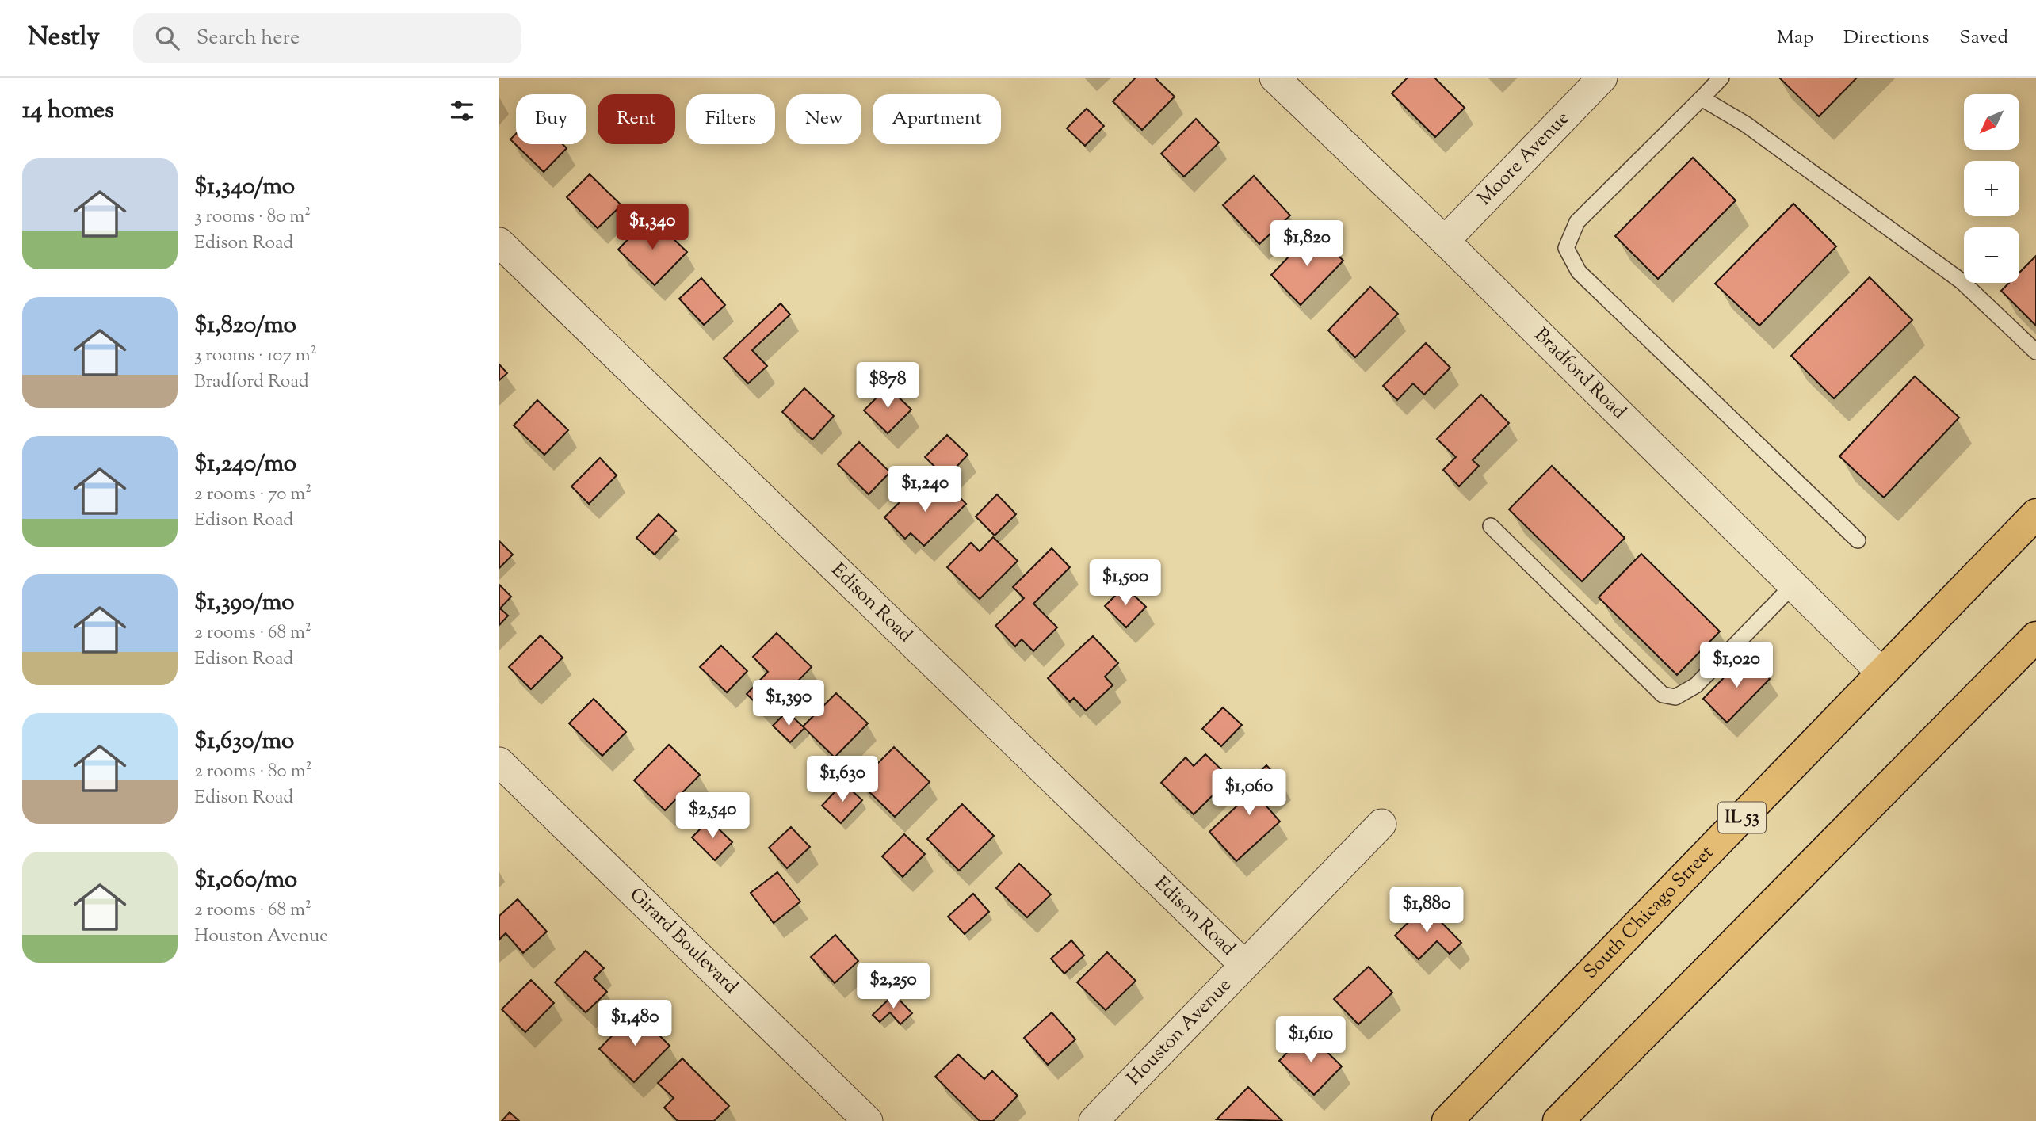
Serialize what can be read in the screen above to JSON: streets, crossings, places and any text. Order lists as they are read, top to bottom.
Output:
{
  "streets": {
    "main road": ["IL 53", "South Chicago Street"],
    "street": [
      "Moore Avenue",
      "Bradford Road",
      "Edison Road",
      "Girard Boulevard",
      "Houston Avenue"
    ]
  },
  "crossings": [
    ["Moore Avenue", "Bradford Road"],
    ["Bradford Road", "South Chicago Street"],
    ["Edison Road", "Houston Avenue"]
  ],
  "north": "bottom left",
  "page": {
    "header": "Nestly",
    "search": "Search here",
    "nav": ["Map", "Directions", "Saved"],
    "heading": "14 homes",
    "map_buttons": ["+", "−"],
    "chip": [
      "Buy",
      "Rent",
      "Filters",
      "New",
      "Apartment"
    ],
    "list": [
      {
        "name": "$1,340/mo",
        "note": "3 rooms · 80 m² · Edison Road"
      },
      {
        "name": "$1,820/mo",
        "note": "3 rooms · 107 m² · Bradford Road"
      },
      {
        "name": "$1,240/mo",
        "note": "2 rooms · 70 m² · Edison Road"
      },
      {
        "name": "$1,390/mo",
        "note": "2 rooms · 68 m² · Edison Road"
      },
      {
        "name": "$1,630/mo",
        "note": "2 rooms · 80 m² · Edison Road"
      },
      {
        "name": "$1,060/mo",
        "note": "2 rooms · 68 m² · Houston Avenue"
      }
    ],
    "price": [
      "$1,340",
      "$1,820",
      "$878",
      "$1,240",
      "$1,500",
      "$1,020",
      "$1,390",
      "$1,630",
      "$1,060",
      "$2,540",
      "$1,880",
      "$2,250",
      "$1,480",
      "$1,610"
    ]
  }
}
